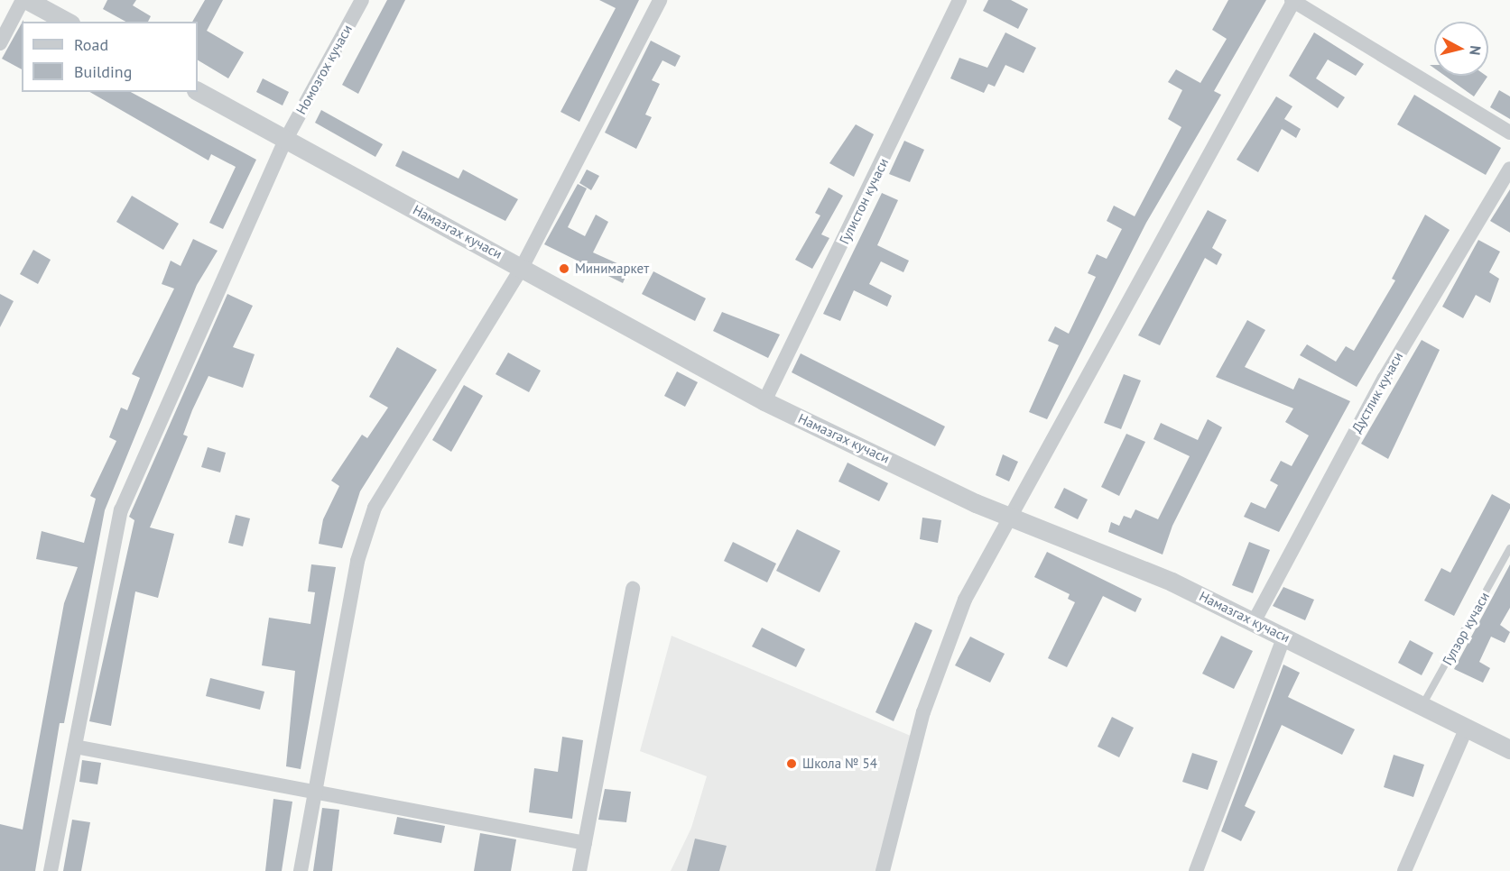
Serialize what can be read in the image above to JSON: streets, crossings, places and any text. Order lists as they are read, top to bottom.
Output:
{
  "streets": {
    "street": [
      "Номозгох кучаси",
      "Гулистон кучаси",
      "Намазгах кучаси",
      "Дустлик кучаси"
    ],
    "lane": ["Гулзор кучаси"]
  },
  "crossings": [
    ["Номозгох кучаси", "Намазгах кучаси"],
    ["Гулистон кучаси", "Намазгах кучаси"],
    ["Намазгах кучаси", "Дустлик кучаси"],
    ["Намазгах кучаси", "Гулзор кучаси"]
  ],
  "places": ["Минимаркет", "Школа № 54"],
  "legend": ["Road", "Building"],
  "north": "right"
}
